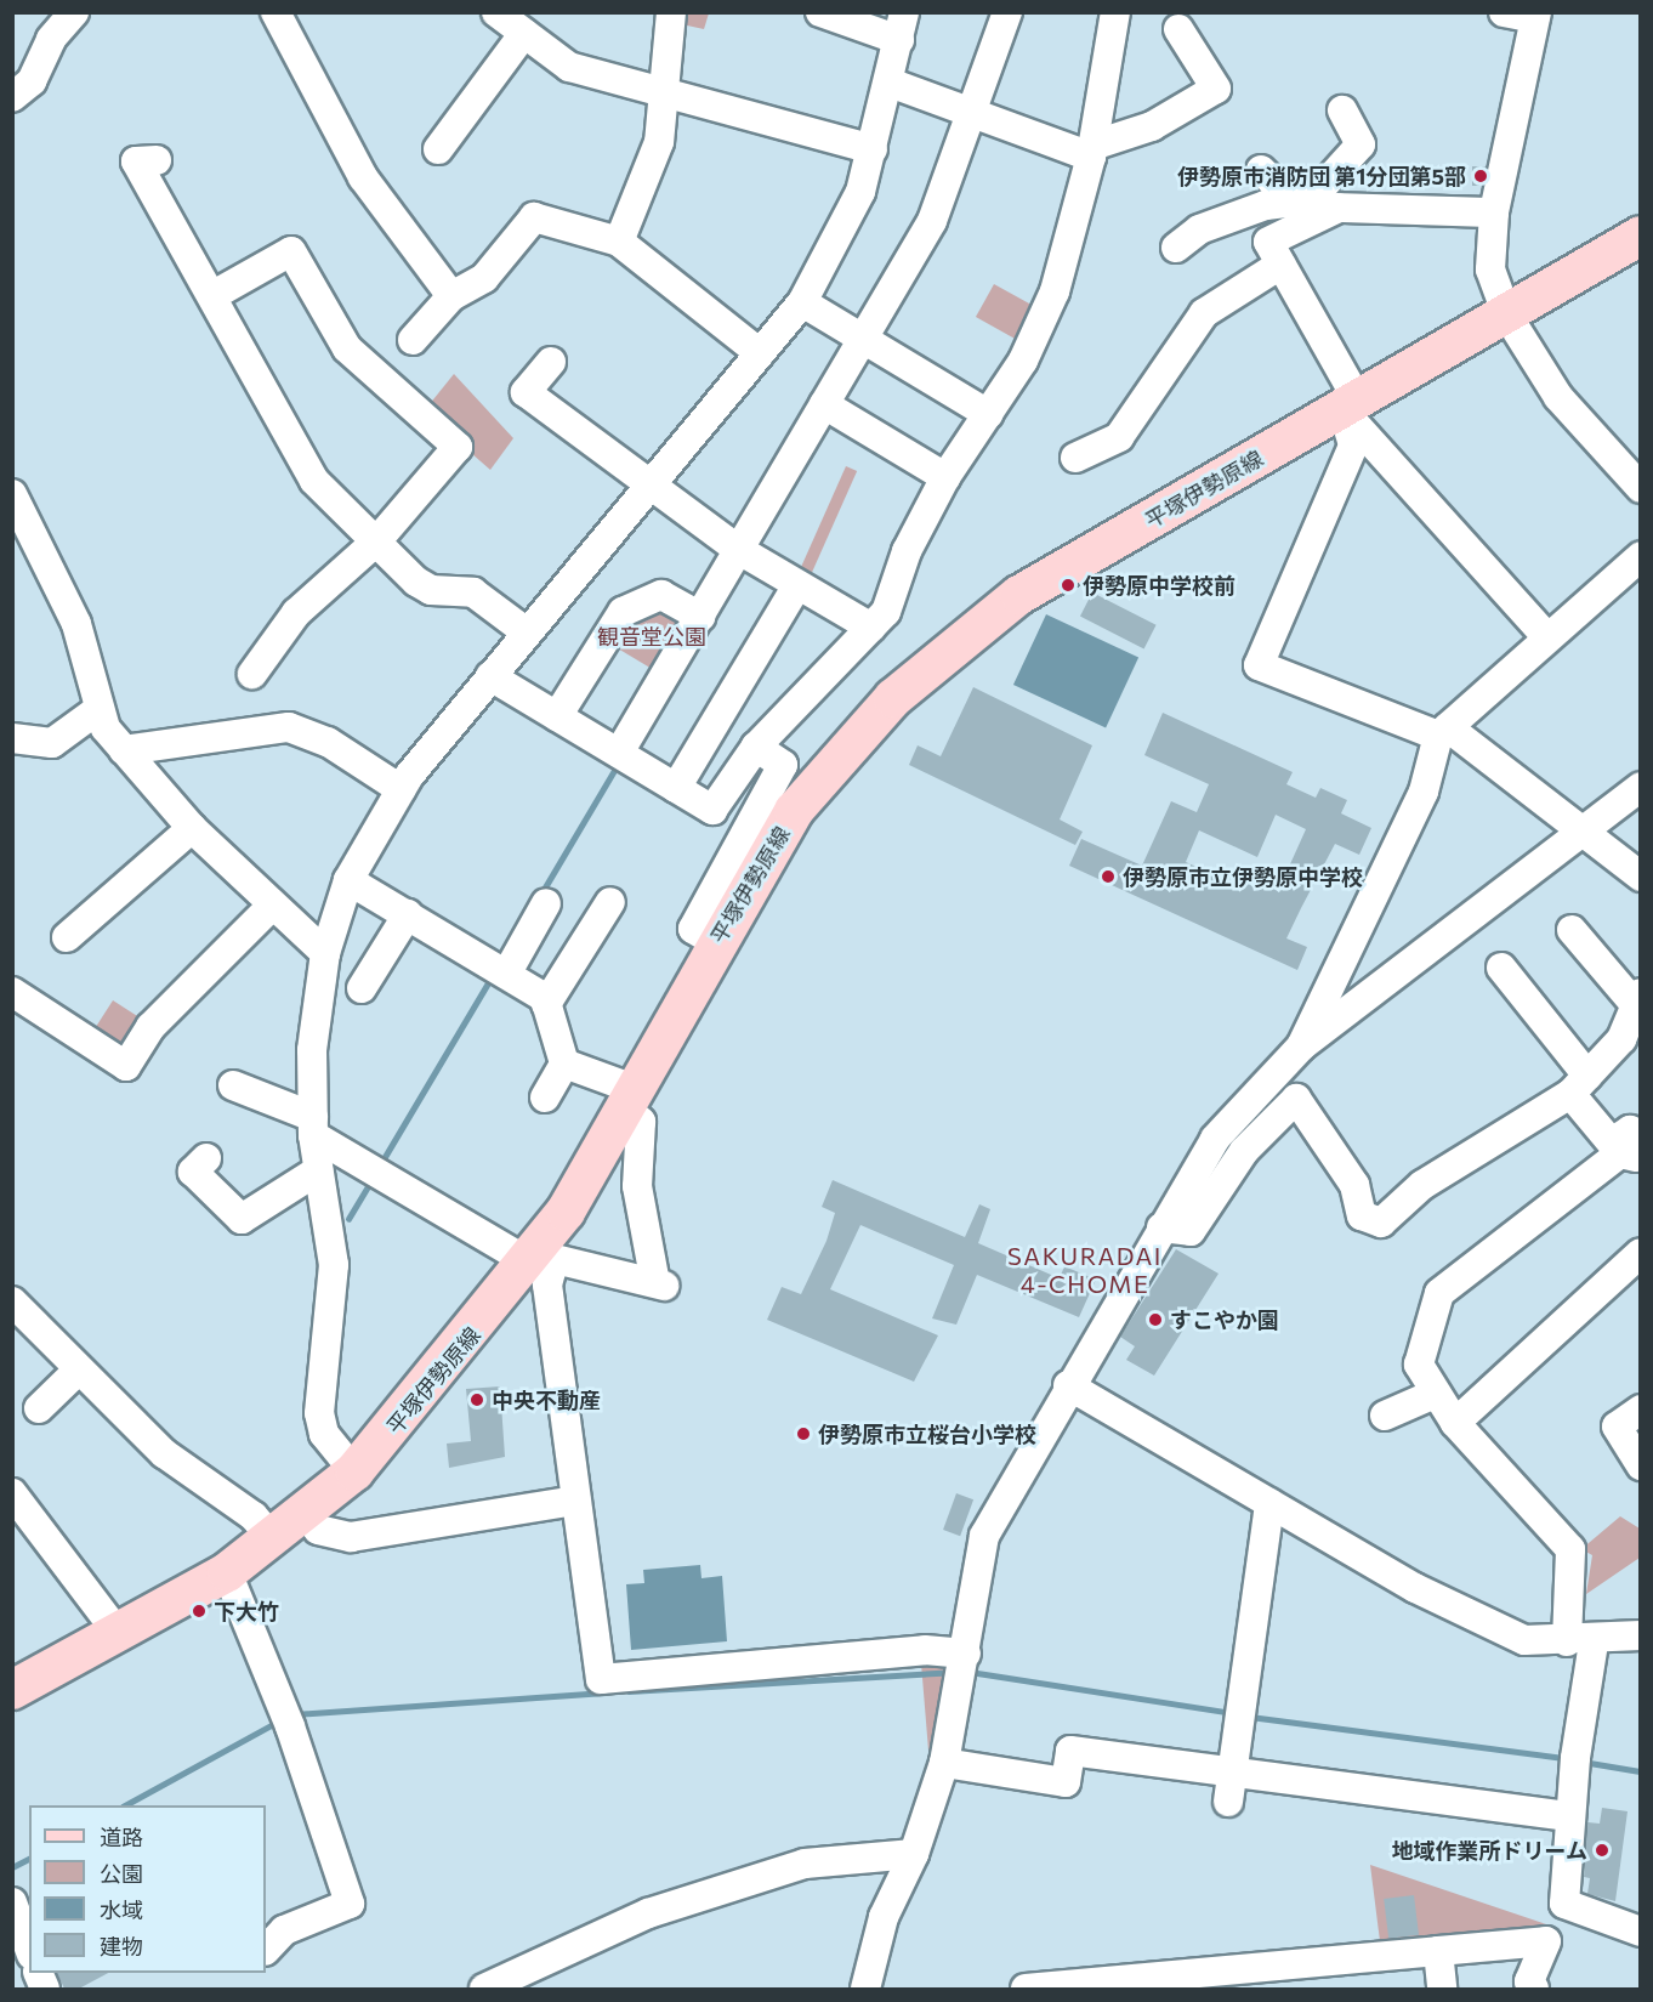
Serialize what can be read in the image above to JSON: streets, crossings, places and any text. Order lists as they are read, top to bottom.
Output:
{
  "streets": {
    "main road": ["平塚伊勢原線"]
  },
  "districts": ["SAKURADAI 4-CHOME"],
  "parks": ["観音堂公園"],
  "places": [
    "伊勢原市消防団 第1分団第5部",
    "伊勢原中学校前",
    "伊勢原市立伊勢原中学校",
    "すこやか園",
    "中央不動産",
    "伊勢原市立桜台小学校",
    "下大竹",
    "地域作業所ドリーム"
  ],
  "legend": [
    "道路",
    "公園",
    "水域",
    "建物"
  ]
}
